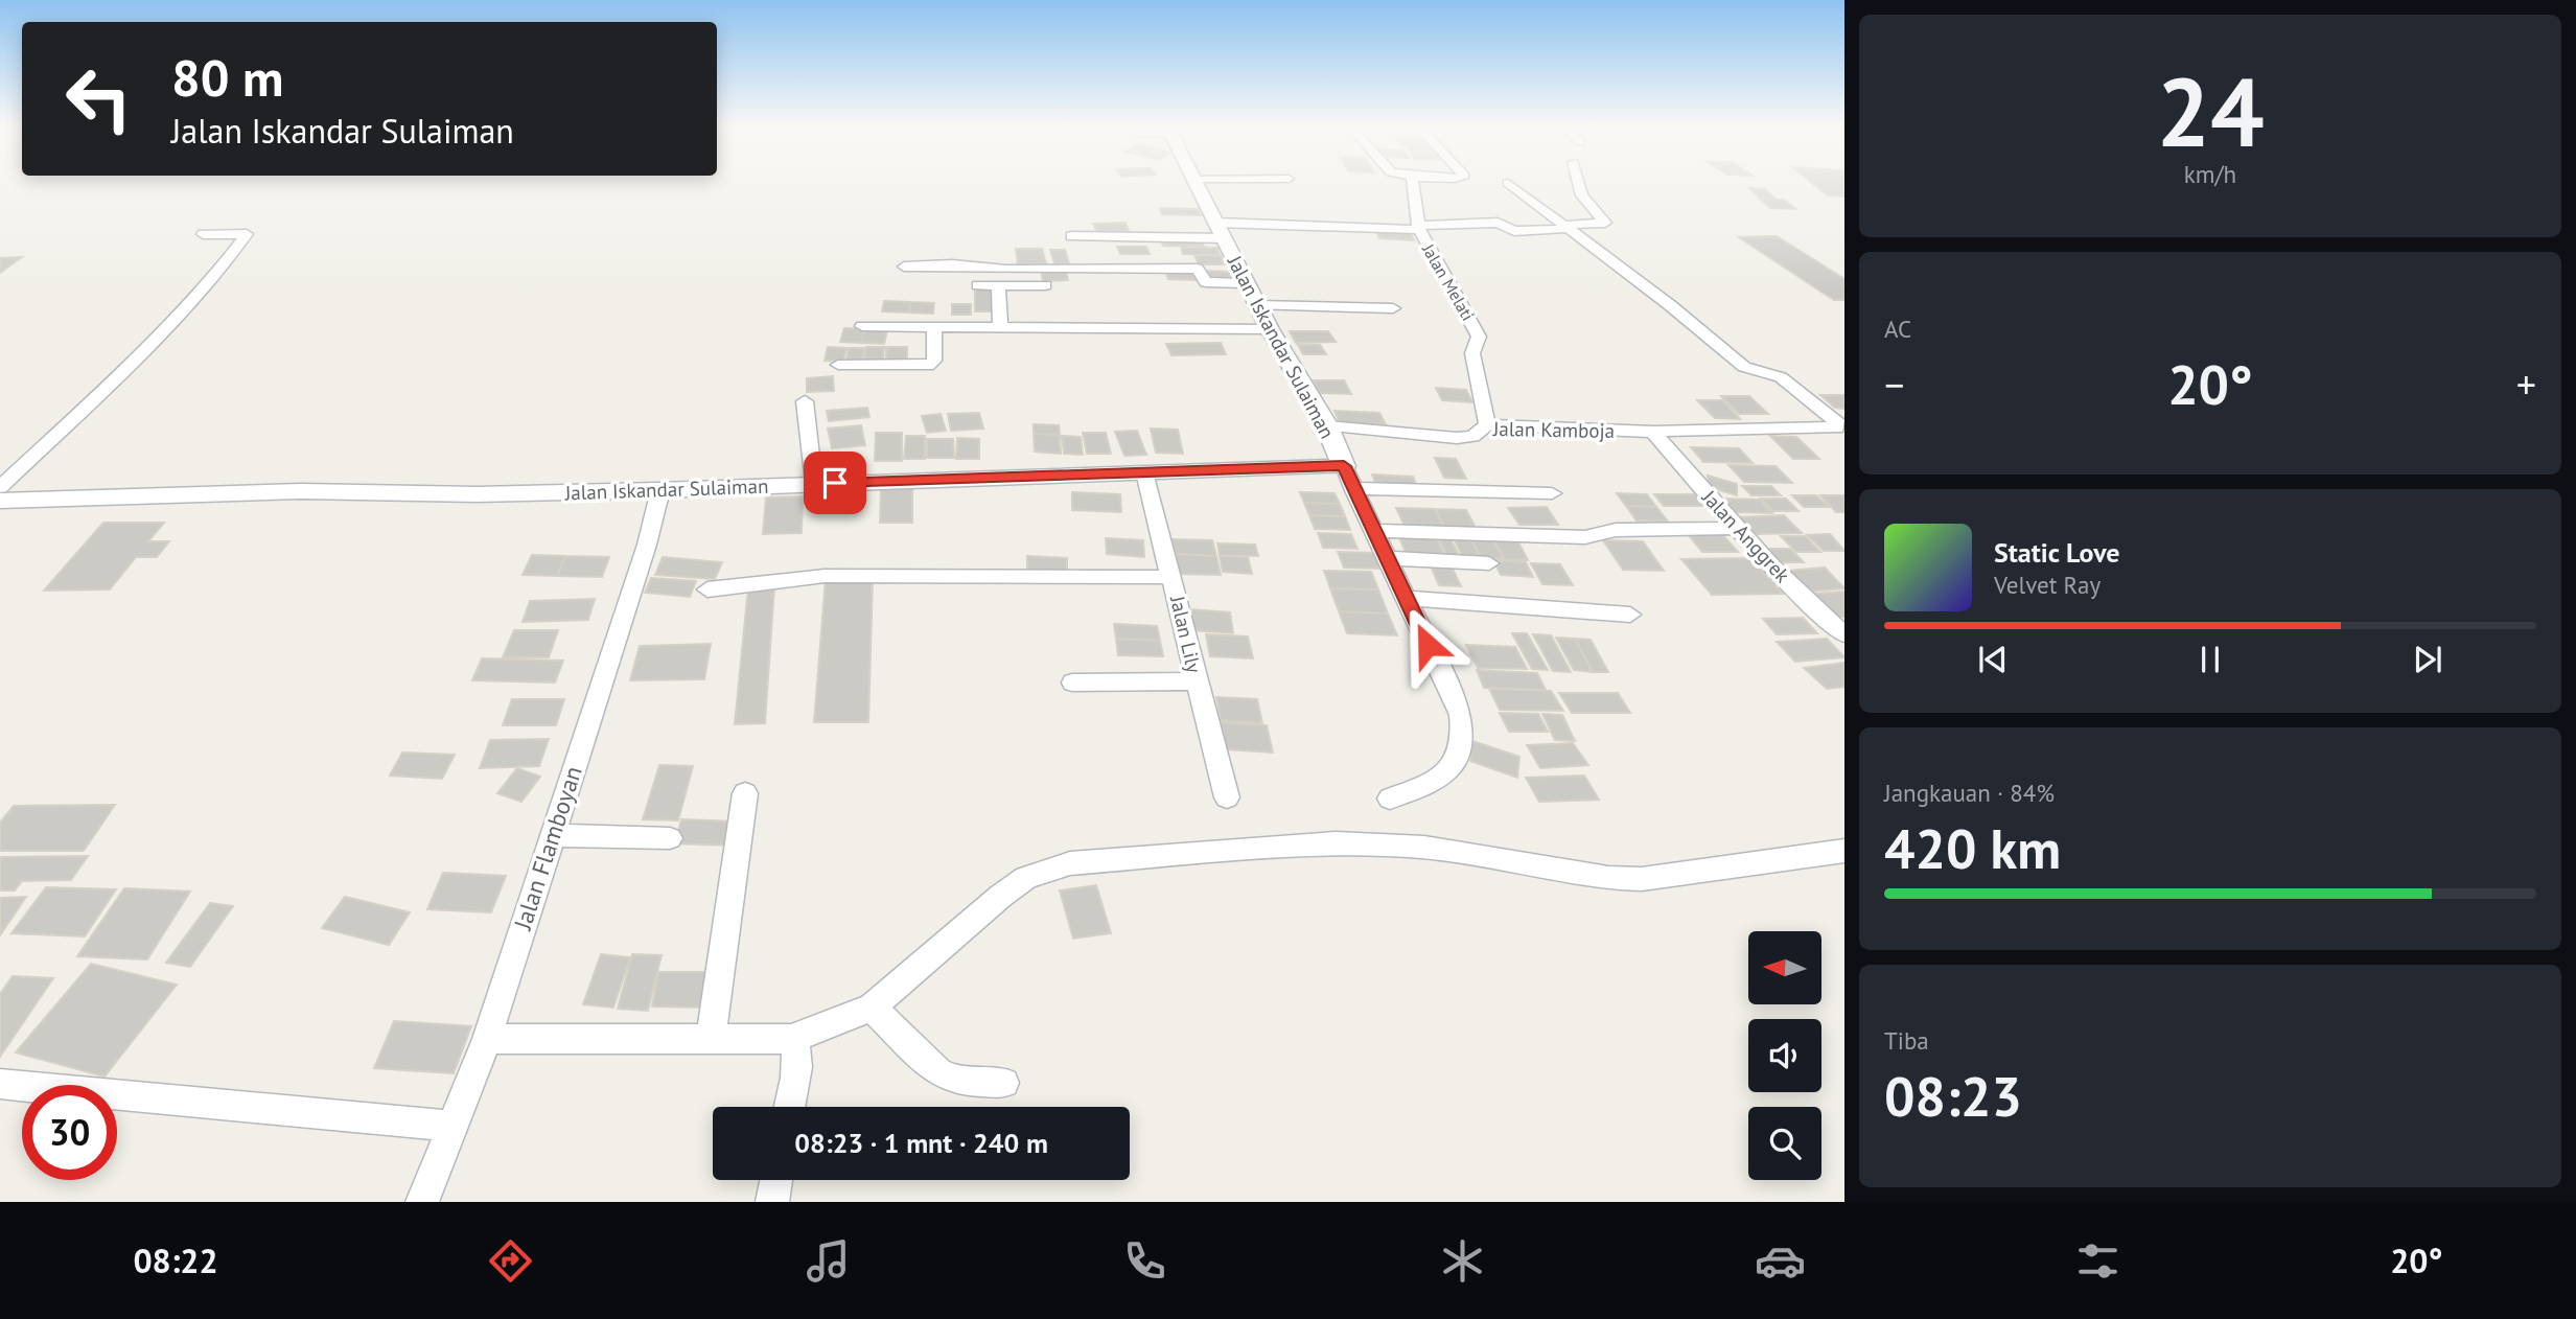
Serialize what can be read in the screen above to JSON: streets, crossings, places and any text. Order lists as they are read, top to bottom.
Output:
{
  "streets": {
    "street": [
      "Jalan Melati",
      "Jalan Iskandar Sulaiman",
      "Jalan Kamboja",
      "Jalan Anggrek",
      "Jalan Lily",
      "Jalan Flamboyan"
    ]
  },
  "crossings": [
    ["Jalan Melati", "Jalan Kamboja"],
    ["Jalan Iskandar Sulaiman", "Jalan Kamboja"],
    ["Jalan Iskandar Sulaiman", "Jalan Lily"],
    ["Jalan Iskandar Sulaiman", "Jalan Flamboyan"],
    ["Jalan Kamboja", "Jalan Anggrek"]
  ],
  "north": "left",
  "page": {
    "tile": [
      ["24", "km/h"],
      "AC",
      ["Jangkauan · 84%", "420 km"],
      ["Tiba", "08:23"]
    ],
    "turn": ["80 m", "Jalan Iskandar Sulaiman"],
    "heat": ["−", "20°", "+"],
    "song": ["Static Love", "Velvet Ray"],
    "limit": "30",
    "trip": "08:23 · 1 mnt · 240 m",
    "tabs": ["08:22", "20°"]
  }
}
